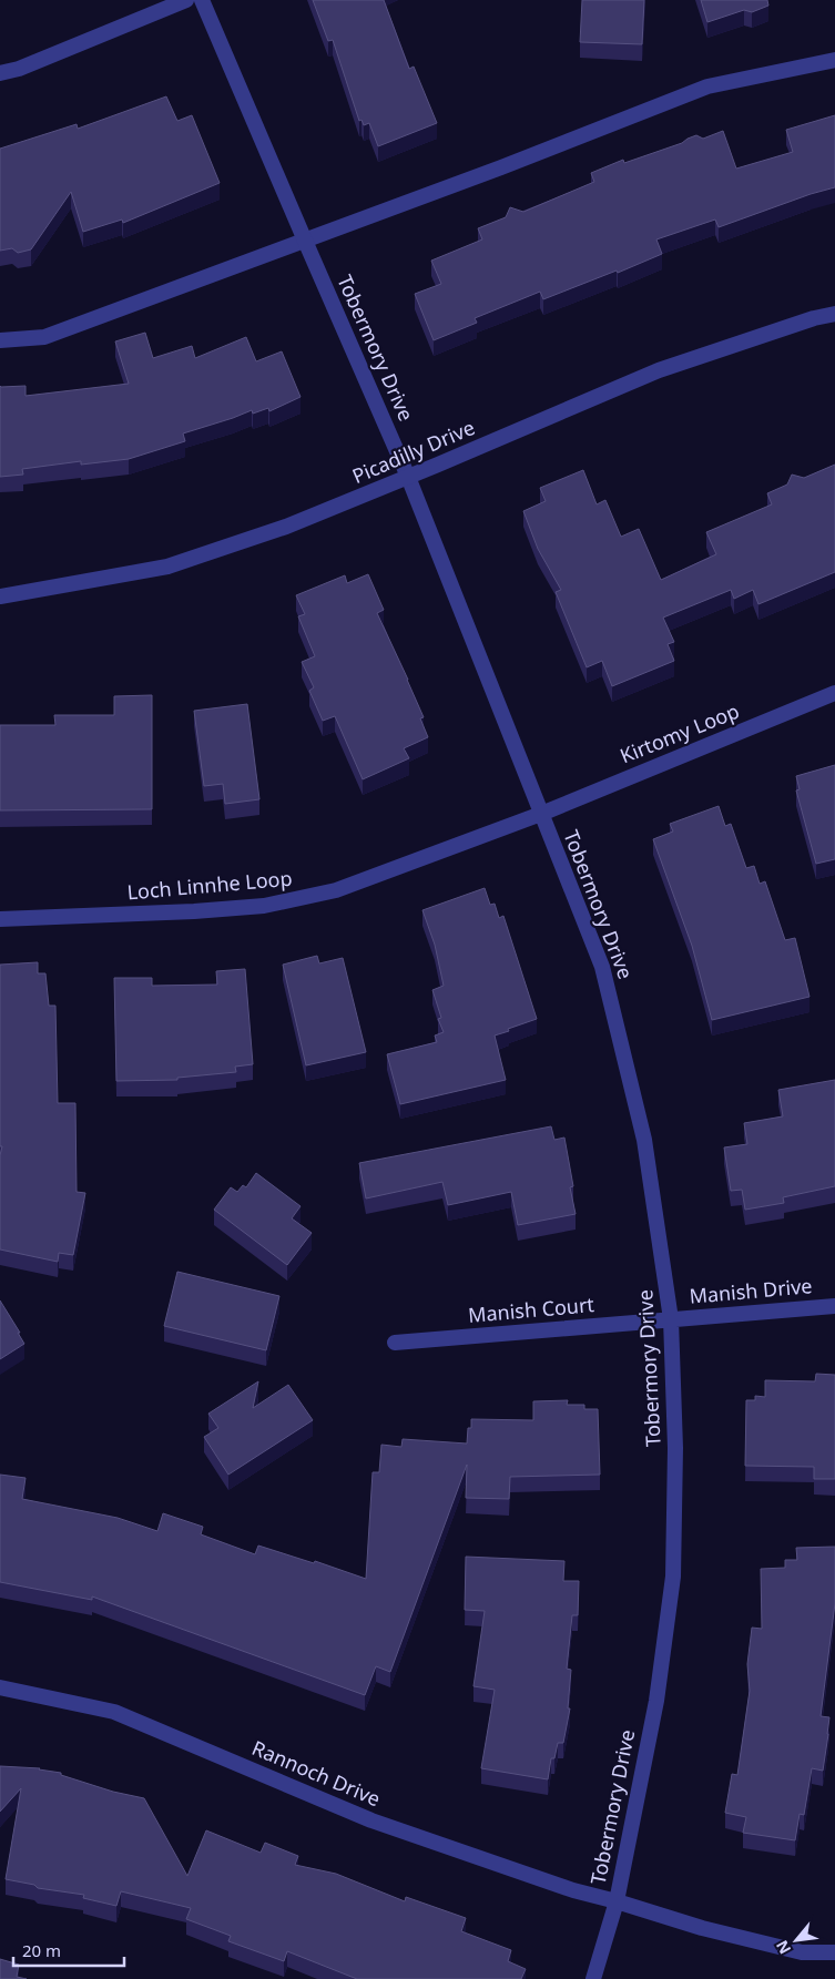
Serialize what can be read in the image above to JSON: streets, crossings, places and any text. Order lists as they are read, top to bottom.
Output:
{
  "streets": {
    "street": [
      "Tobermory Drive",
      "Picadilly Drive",
      "Kirtomy Loop",
      "Loch Linnhe Loop",
      "Manish Drive",
      "Manish Court",
      "Rannoch Drive"
    ]
  },
  "crossings": [
    ["Tobermory Drive", "Picadilly Drive"],
    ["Tobermory Drive", "Kirtomy Loop"],
    ["Tobermory Drive", "Loch Linnhe Loop"],
    ["Tobermory Drive", "Manish Drive"],
    ["Tobermory Drive", "Manish Court"],
    ["Tobermory Drive", "Rannoch Drive"],
    ["Kirtomy Loop", "Loch Linnhe Loop"],
    ["Manish Drive", "Manish Court"]
  ],
  "scale_bar": "20 m",
  "north": "bottom left"
}
